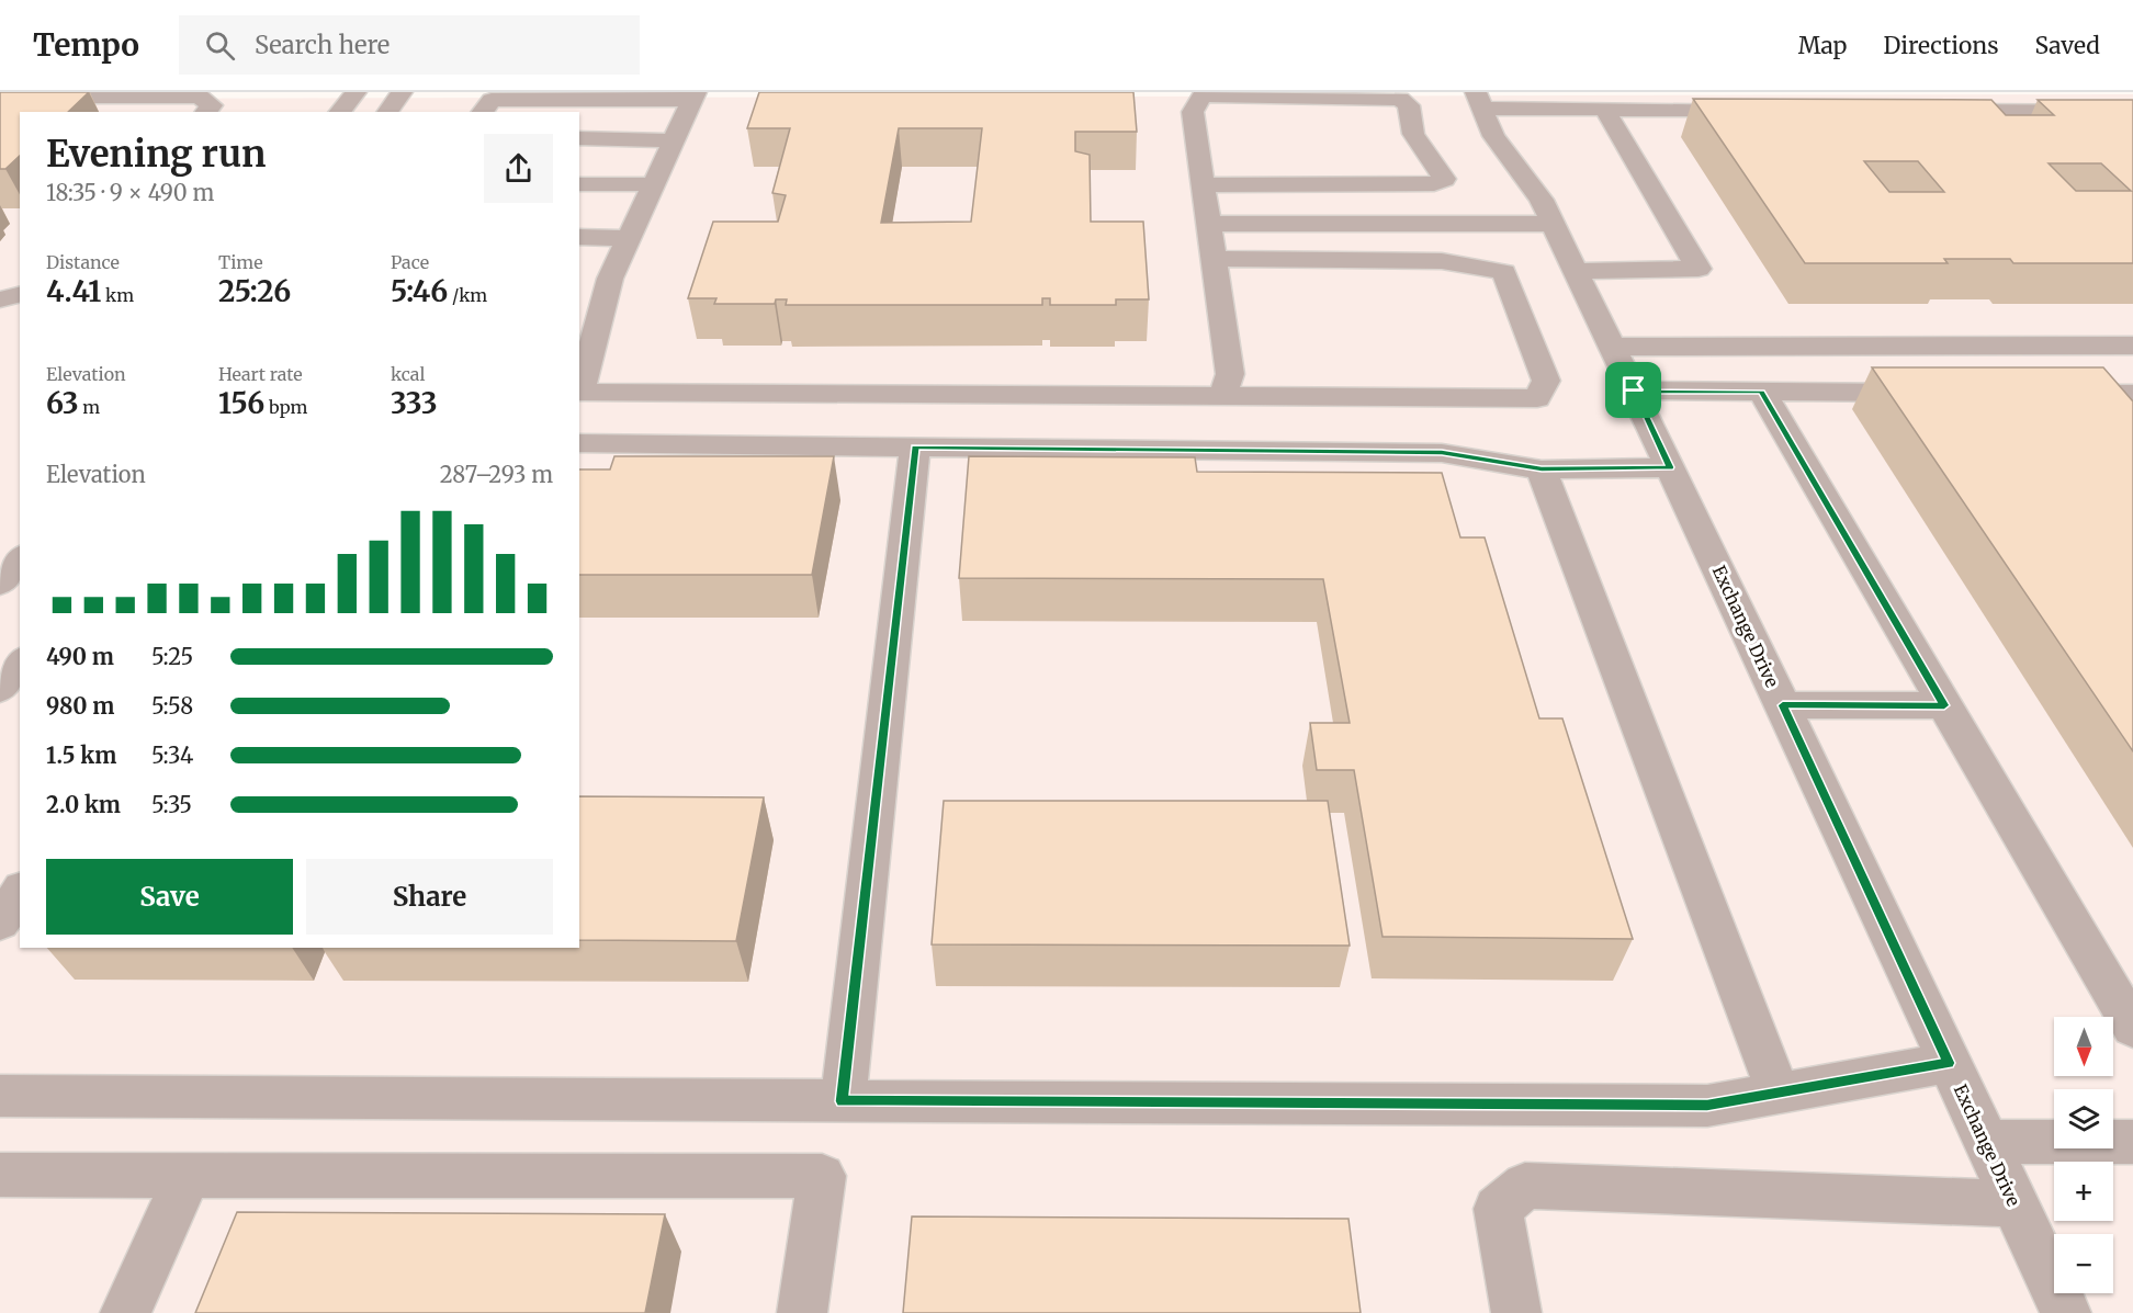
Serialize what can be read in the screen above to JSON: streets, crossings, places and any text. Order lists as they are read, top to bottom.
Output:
{
  "streets": {
    "street": ["Exchange Drive"]
  },
  "north": "bottom",
  "page": {
    "header": "Tempo",
    "search": "Search here",
    "nav": ["Map", "Directions", "Saved"],
    "heading": ["Evening run", "18:35 · 9 × 490 m"],
    "stats": [
      ["Distance", "4.41 km"],
      ["Time", "25:26"],
      ["Pace", "5:46 /km"],
      ["Elevation", "63 m"],
      ["Heart rate", "156 bpm"],
      ["kcal", "333"]
    ],
    "chart": ["Elevation", "287–293 m"],
    "list": [
      {
        "name": "490 m",
        "note": "5:25"
      },
      {
        "name": "980 m",
        "note": "5:58"
      },
      {
        "name": "1.5 km",
        "note": "5:34"
      },
      {
        "name": "2.0 km",
        "note": "5:35"
      }
    ],
    "buttons": ["Save", "Share"],
    "map_buttons": ["+", "−"]
  }
}
